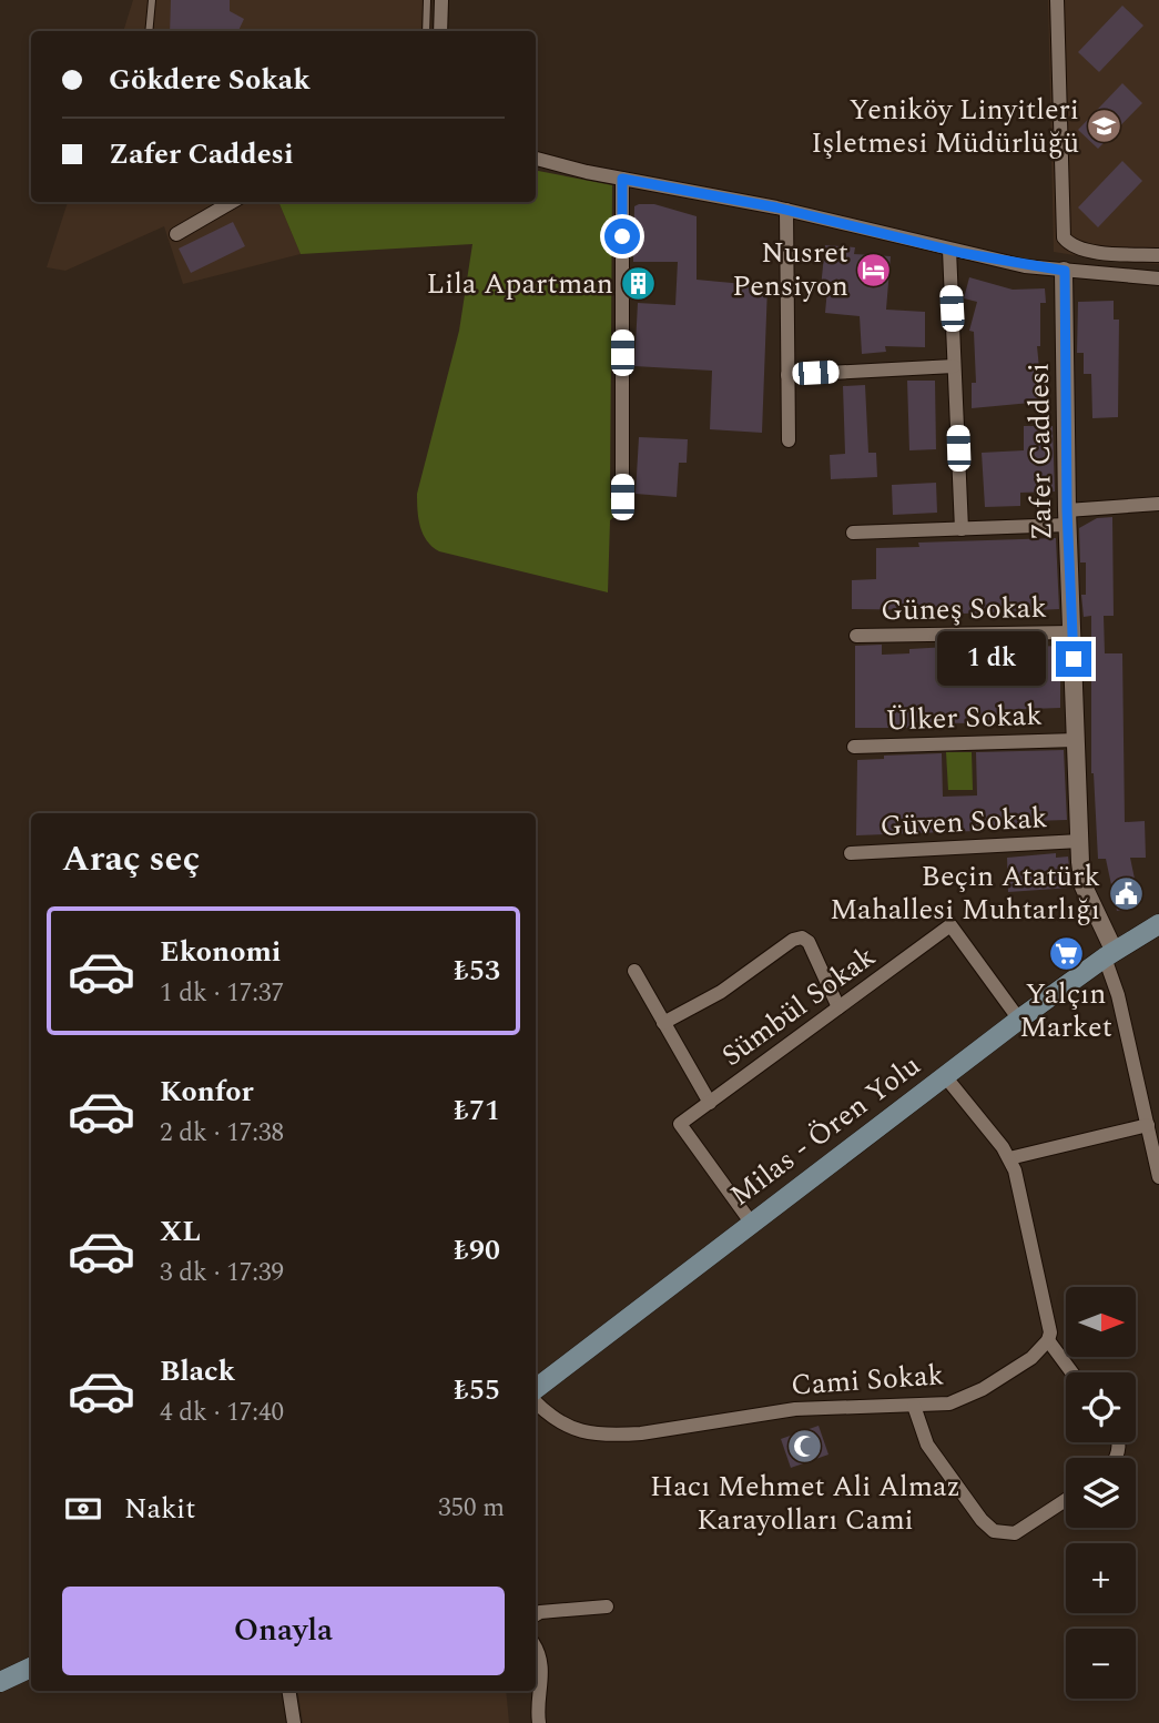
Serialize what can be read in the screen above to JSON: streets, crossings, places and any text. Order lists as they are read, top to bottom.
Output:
{
  "streets": {
    "main road": ["Milas - Ören Yolu"],
    "street": [
      "Zafer Caddesi",
      "Güneş Sokak",
      "Ülker Sokak",
      "Güven Sokak",
      "Sümbül Sokak",
      "Cami Sokak"
    ]
  },
  "crossings": [
    ["Zafer Caddesi", "Güneş Sokak"],
    ["Zafer Caddesi", "Ülker Sokak"],
    ["Zafer Caddesi", "Güven Sokak"],
    ["Zafer Caddesi", "Milas - Ören Yolu"],
    ["Sümbül Sokak", "Milas - Ören Yolu"]
  ],
  "places": {
    "school or university": ["Yeniköy Linyitleri Işletmesi Müdürlüğü"],
    "hotel": ["Nusret Pensiyon"],
    "building": ["Lila Apartman"],
    "public building": ["Beçin Atatürk Mahallesi Muhtarlığı"],
    "supermarket": ["Yalçın Market"],
    "mosque": ["Hacı Mehmet Ali Almaz Karayolları Cami"]
  },
  "north": "right",
  "page": {
    "banner": ["Gökdere Sokak", "Zafer Caddesi"],
    "bubble": "1 dk",
    "heading": "Araç seç",
    "list": [
      {
        "name": "Ekonomi",
        "note": "1 dk · 17:37",
        "value": "₺53"
      },
      {
        "name": "Konfor",
        "note": "2 dk · 17:38",
        "value": "₺71"
      },
      {
        "name": "XL",
        "note": "3 dk · 17:39",
        "value": "₺90"
      },
      {
        "name": "Black",
        "note": "4 dk · 17:40",
        "value": "₺55"
      }
    ],
    "map_buttons": ["+", "−"],
    "pay": ["Nakit", "350 m"],
    "buttons": "Onayla"
  }
}
